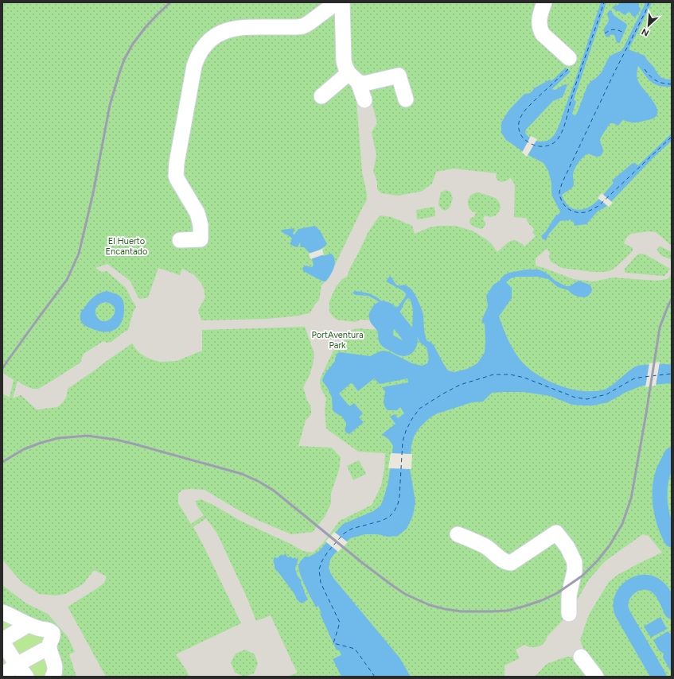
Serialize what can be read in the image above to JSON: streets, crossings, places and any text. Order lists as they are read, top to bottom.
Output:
{
  "parks": ["El Huerto Encantado", "PortAventura Park"],
  "north": "bottom left"
}
